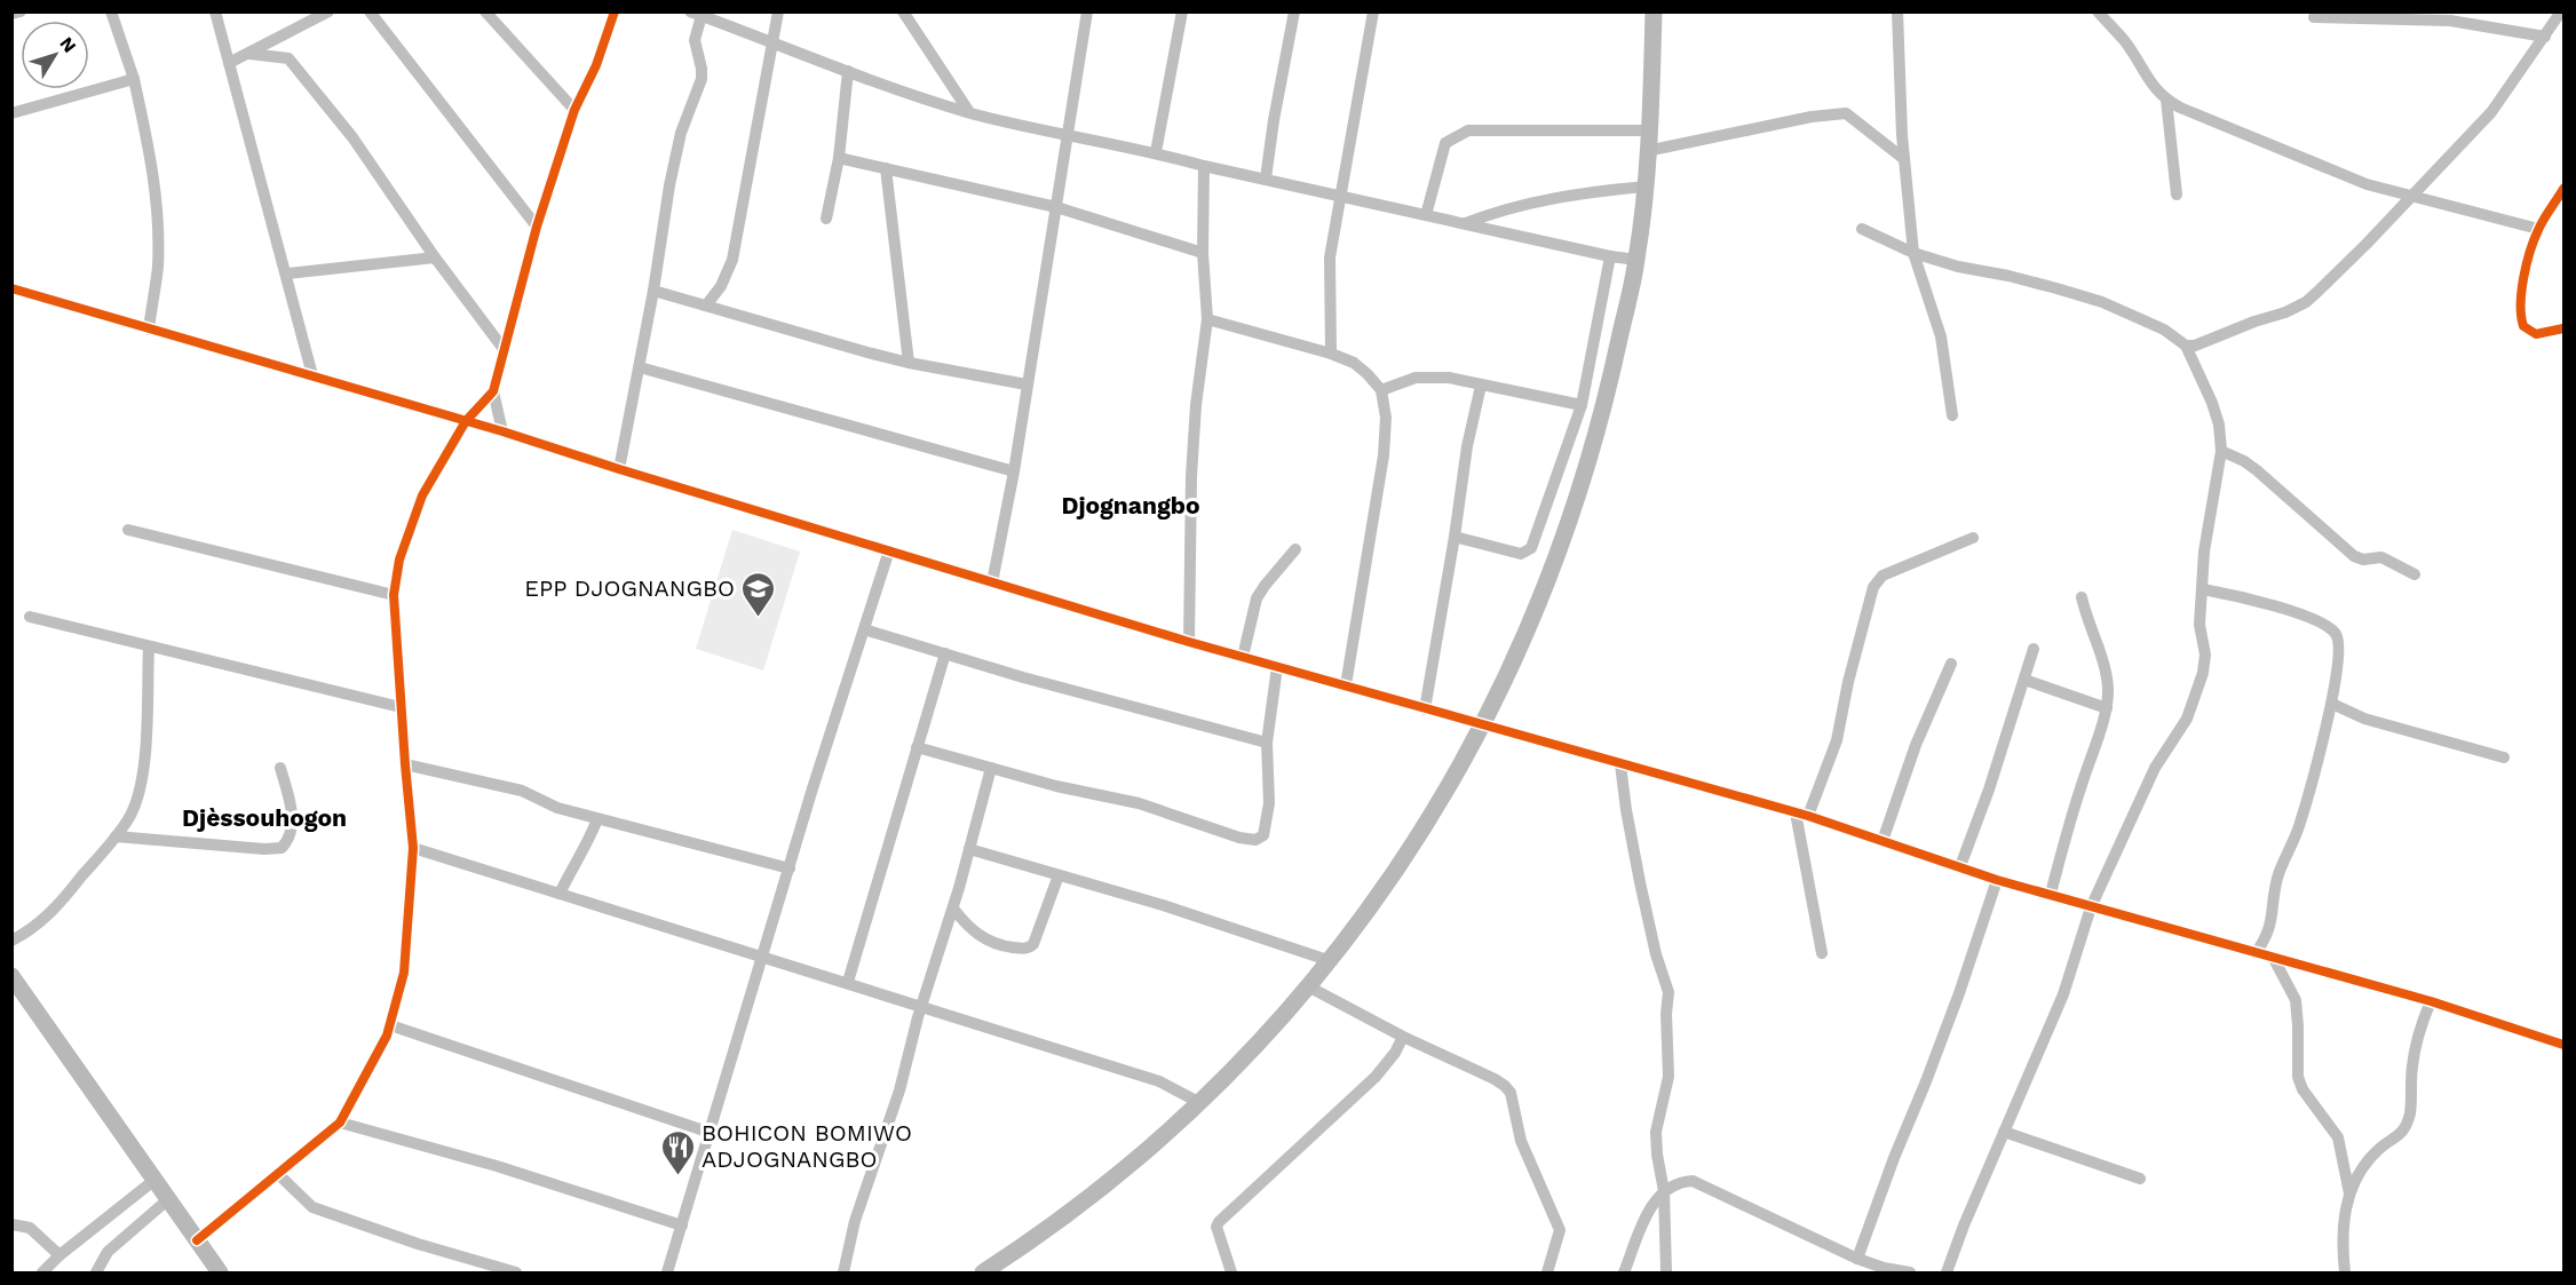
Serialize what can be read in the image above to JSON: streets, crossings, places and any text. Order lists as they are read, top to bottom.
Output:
{
  "districts": ["Djognangbo", "Djèssouhogon"],
  "places": {
    "school or university": ["EPP DJOGNANGBO"],
    "restaurant": ["BOHICON BOMIWO ADJOGNANGBO"]
  },
  "north": "top right"
}
